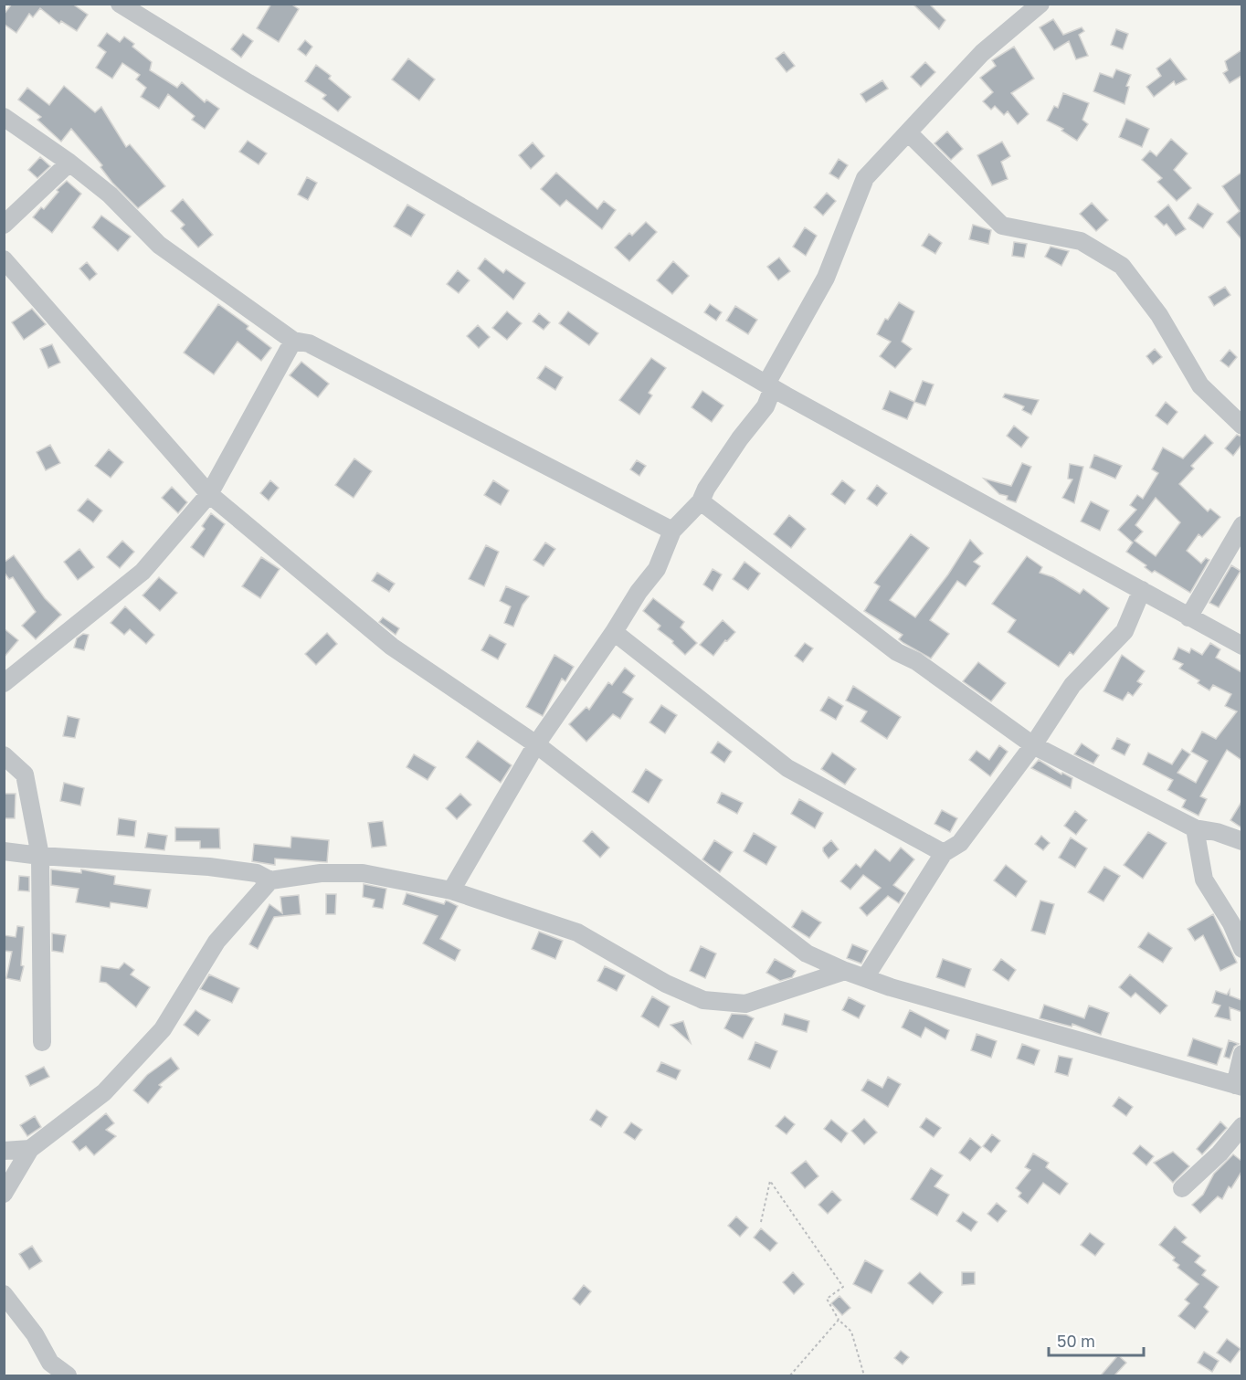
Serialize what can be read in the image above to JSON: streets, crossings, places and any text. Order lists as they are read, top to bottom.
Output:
{
  "scale_bar": "50 m"
}
